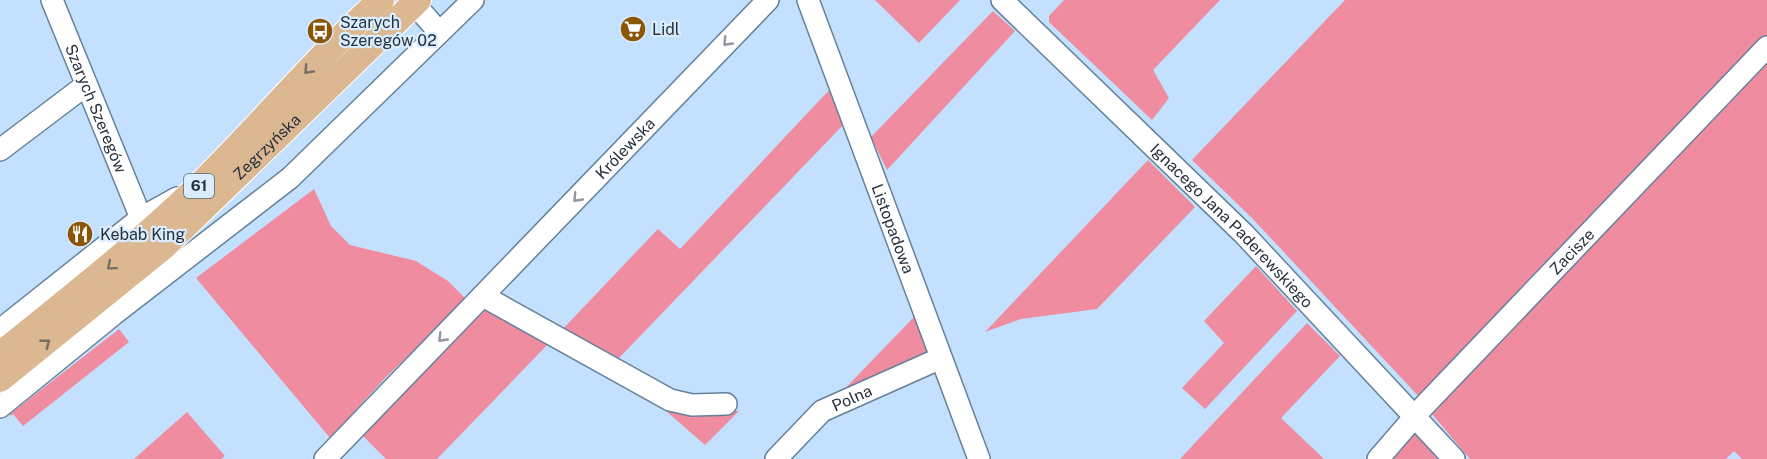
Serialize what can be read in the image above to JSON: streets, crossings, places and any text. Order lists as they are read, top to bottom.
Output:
{
  "streets": {
    "main road": ["Zegrzyńska", "61"],
    "street": [
      "Szarych Szeregów",
      "Królewska",
      "Ignacego Jana Paderewskiego",
      "Listopadowa",
      "Zacisze",
      "Polna"
    ]
  },
  "crossings": [
    ["Ignacego Jana Paderewskiego", "Zacisze"],
    ["Listopadowa", "Polna"]
  ],
  "one_way": ["Królewska"],
  "places": {
    "supermarket": ["Lidl"],
    "bus stop": ["Szarych Szeregów 02"],
    "restaurant": ["Kebab King"]
  }
}
